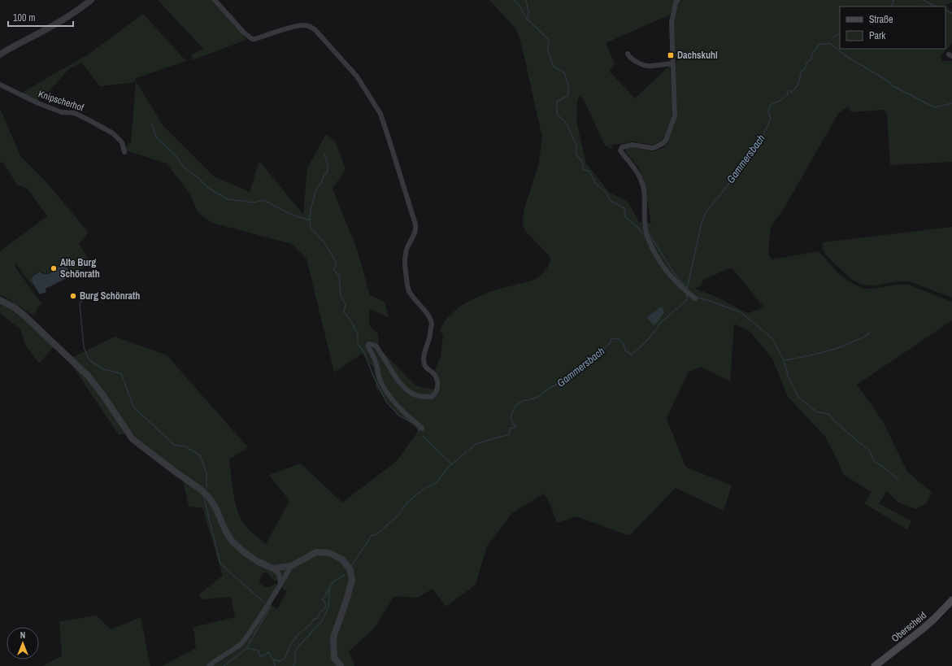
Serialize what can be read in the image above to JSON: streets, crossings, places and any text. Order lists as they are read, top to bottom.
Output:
{
  "streets": {
    "main road": ["Oberscheid"],
    "street": ["Knipscherhof"]
  },
  "water": ["Gammersbach"],
  "places": {
    "transit": ["Dachskuhl"],
    "other": ["Alte Burg Schönrath", "Burg Schönrath"]
  },
  "legend": ["Straße", "Park"],
  "scale_bar": "100 m",
  "north": "top"
}
